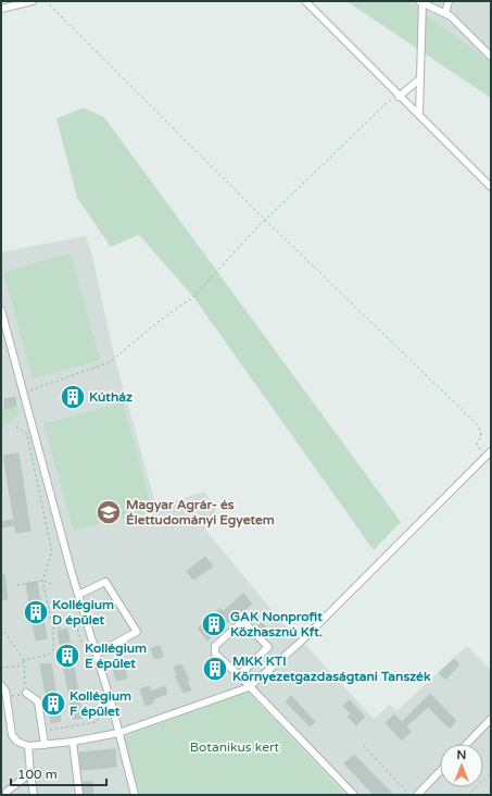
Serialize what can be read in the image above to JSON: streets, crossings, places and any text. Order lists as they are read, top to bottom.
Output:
{
  "parks": ["Botanikus kert"],
  "places": {
    "building": [
      "Kútház",
      "Kollégium D épület",
      "GAK Nonprofit Közhasznú Kft.",
      "Kollégium E épület",
      "MKK KTI Környezetgazdaságtani Tanszék",
      "Kollégium F épület"
    ],
    "school or university": ["Magyar Agrár- és Élettudományi Egyetem"]
  },
  "scale_bar": "100 m",
  "north": "top"
}
